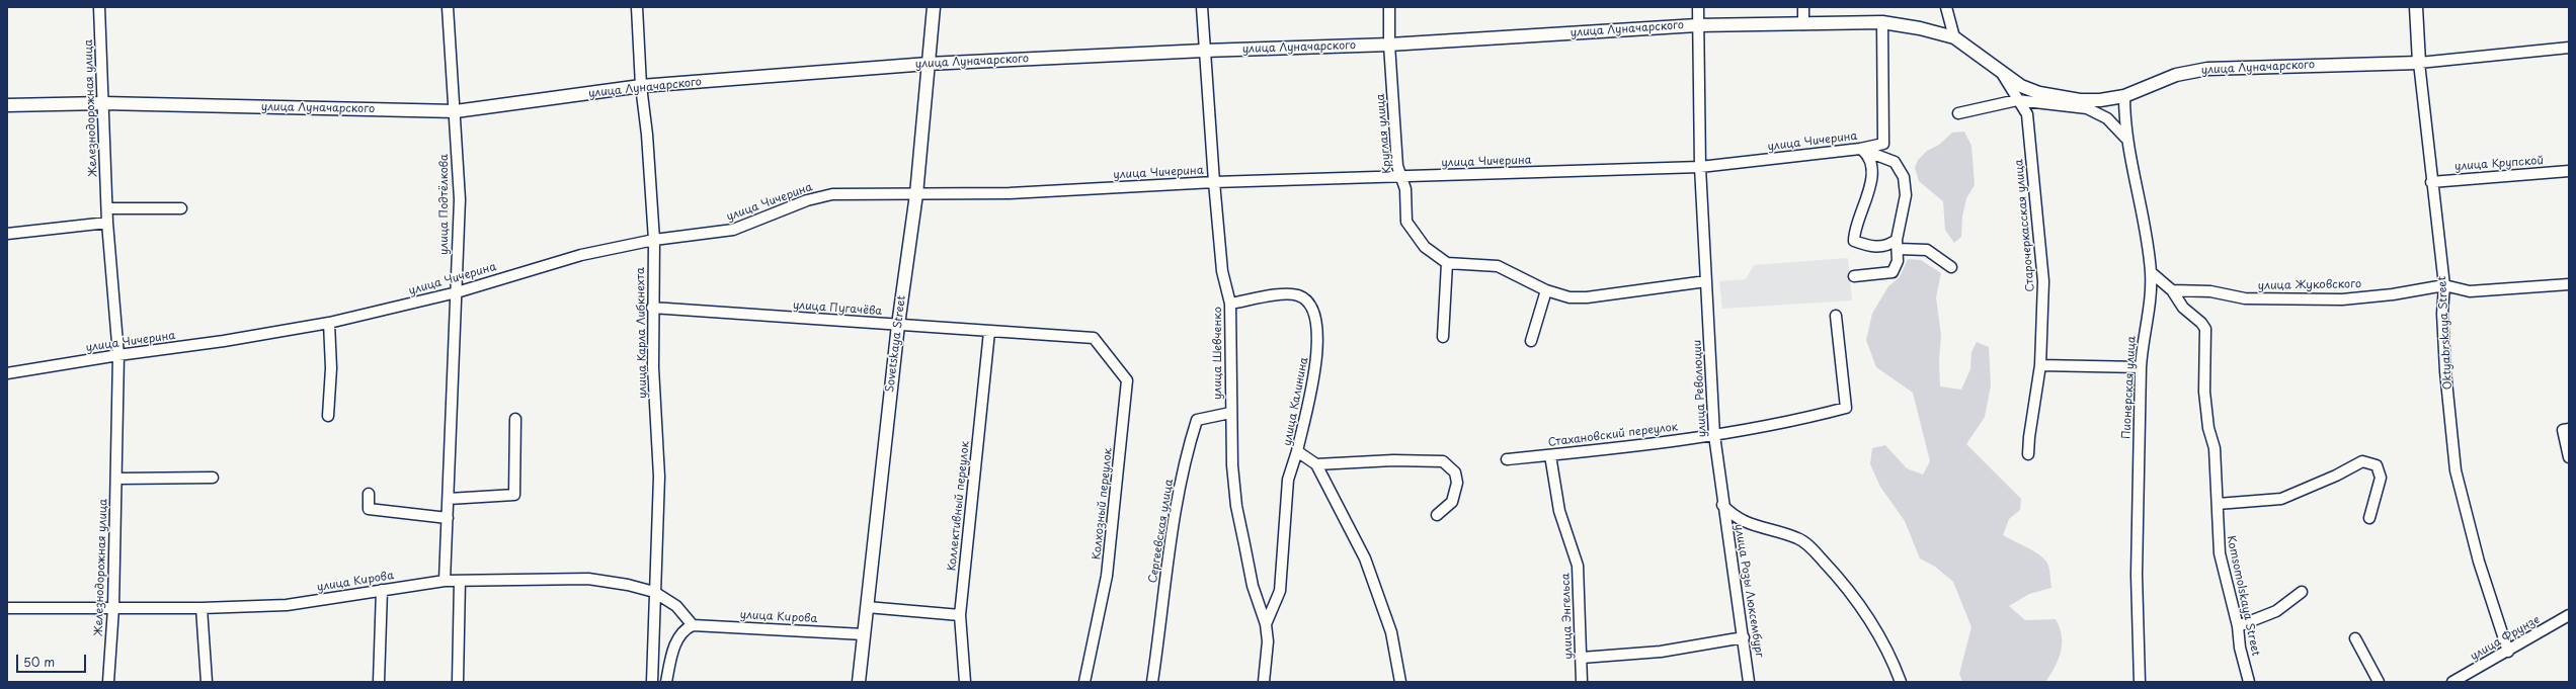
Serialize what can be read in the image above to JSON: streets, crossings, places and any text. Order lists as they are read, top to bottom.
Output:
{
  "streets": {
    "main road": ["улица Луначарского", "Oktyabrskaya Street", "Sovetskaya Street"],
    "street": [
      "Железнодорожная улица",
      "Круглая улица",
      "улица Чичерина",
      "улица Крупской",
      "улица Подтёлкова",
      "Старочеркасская улица",
      "улица Жуковского",
      "улица Пугачёва",
      "улица Карла Либкнехта",
      "улица Шевченко",
      "Пионерская улица",
      "улица Революции",
      "улица Калинина",
      "Стахановский переулок",
      "Колхозный переулок",
      "Коллективный переулок",
      "Сергеевская улица",
      "улица Кирова",
      "улица Розы Люксембург",
      "Komsomolskaya Street",
      "улица Энгельса",
      "улица Фрунзе"
    ]
  },
  "crossings": [
    ["улица Луначарского", "Железнодорожная улица"],
    ["улица Луначарского", "Круглая улица"],
    ["улица Луначарского", "улица Чичерина"],
    ["улица Луначарского", "улица Подтёлкова"],
    ["улица Луначарского", "Старочеркасская улица"],
    ["улица Луначарского", "улица Карла Либкнехта"],
    ["улица Луначарского", "Oktyabrskaya Street"],
    ["улица Луначарского", "Sovetskaya Street"],
    ["улица Луначарского", "улица Шевченко"],
    ["улица Луначарского", "Пионерская улица"],
    ["улица Луначарского", "улица Революции"],
    ["Железнодорожная улица", "улица Чичерина"],
    ["Железнодорожная улица", "улица Кирова"],
    ["Круглая улица", "улица Чичерина"],
    ["улица Чичерина", "улица Подтёлкова"],
    ["улица Чичерина", "улица Карла Либкнехта"],
    ["улица Чичерина", "Sovetskaya Street"],
    ["улица Чичерина", "улица Шевченко"],
    ["улица Чичерина", "улица Революции"],
    ["улица Крупской", "Oktyabrskaya Street"],
    ["улица Подтёлкова", "улица Кирова"],
    ["улица Жуковского", "Oktyabrskaya Street"],
    ["улица Жуковского", "Komsomolskaya Street"],
    ["улица Пугачёва", "улица Карла Либкнехта"],
    ["улица Пугачёва", "Sovetskaya Street"],
    ["улица Пугачёва", "Колхозный переулок"],
    ["улица Пугачёва", "Коллективный переулок"],
    ["улица Карла Либкнехта", "улица Кирова"],
    ["Oktyabrskaya Street", "улица Фрунзе"],
    ["Sovetskaya Street", "улица Кирова"],
    ["улица Шевченко", "улица Калинина"],
    ["улица Шевченко", "Сергеевская улица"],
    ["Пионерская улица", "Komsomolskaya Street"],
    ["улица Революции", "Стахановский переулок"],
    ["улица Революции", "улица Розы Люксембург"],
    ["Стахановский переулок", "улица Энгельса"]
  ],
  "scale_bar": "50 m"
}
